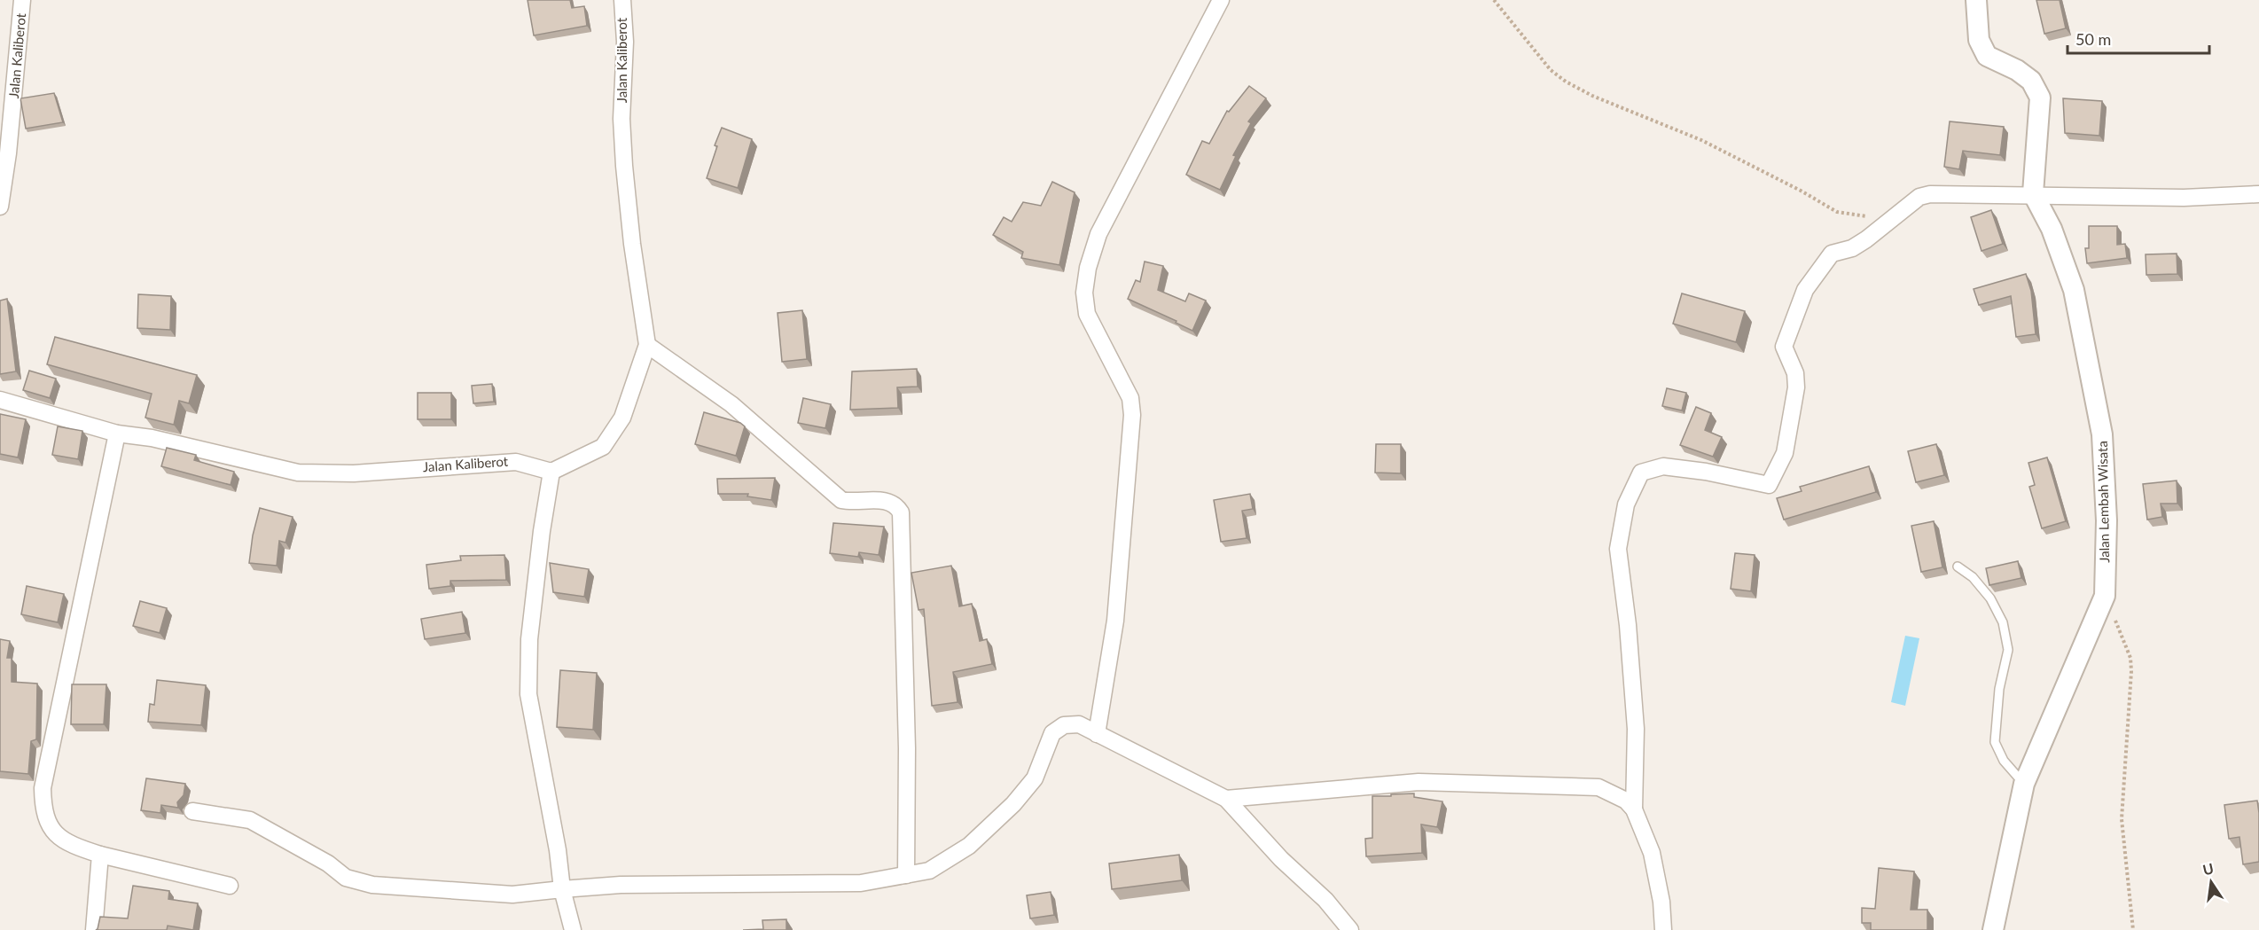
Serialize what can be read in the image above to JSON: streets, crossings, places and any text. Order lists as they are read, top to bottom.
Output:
{
  "streets": {
    "street": ["Jalan Kaliberot", "Jalan Lembah Wisata"]
  },
  "scale_bar": "50 m",
  "north": "top"
}
